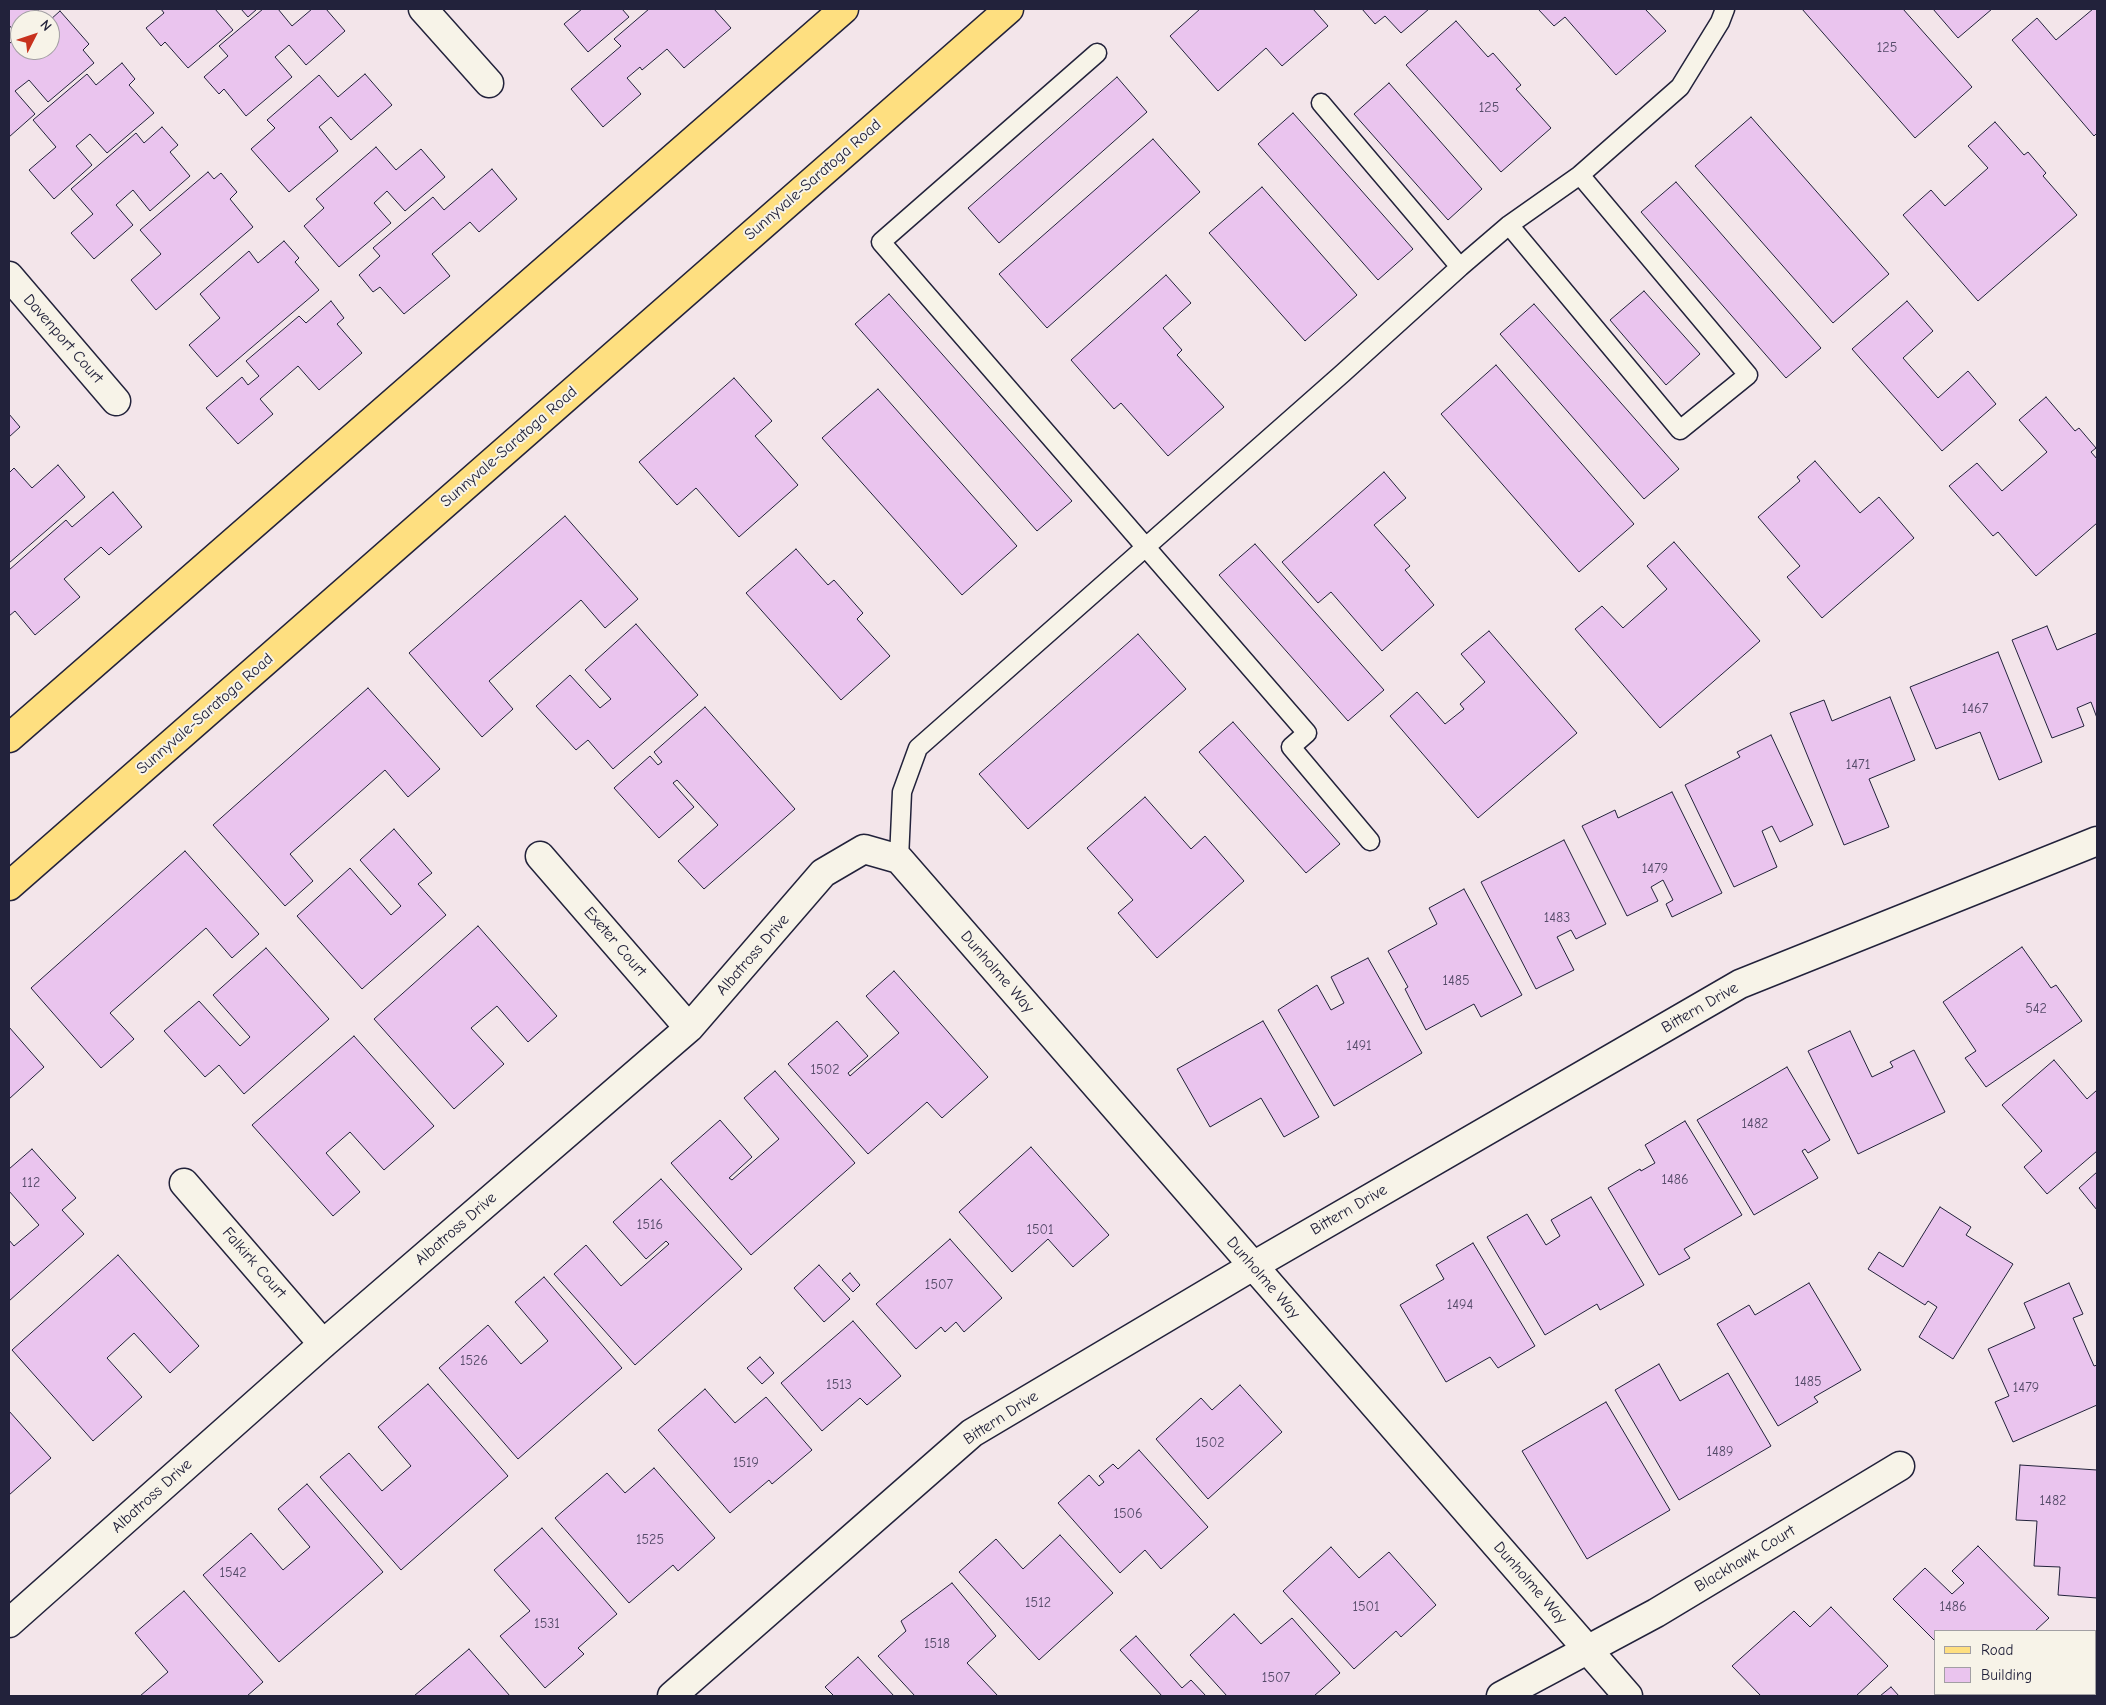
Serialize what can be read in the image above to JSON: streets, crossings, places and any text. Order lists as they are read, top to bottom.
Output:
{
  "streets": {
    "main road": ["Sunnyvale-Saratoga Road"],
    "street": [
      "Davenport Court",
      "Exeter Court",
      "Albatross Drive",
      "Dunholme Way",
      "Bittern Drive",
      "Falkirk Court",
      "Blackhawk Court"
    ]
  },
  "crossings": [
    ["Exeter Court", "Albatross Drive"],
    ["Albatross Drive", "Dunholme Way"],
    ["Albatross Drive", "Falkirk Court"],
    ["Dunholme Way", "Bittern Drive"],
    ["Dunholme Way", "Blackhawk Court"]
  ],
  "house_numbers": [
    "125",
    "125",
    "1467",
    "1471",
    "1479",
    "1483",
    "1485",
    "542",
    "1491",
    "1502",
    "1482",
    "1486",
    "112",
    "1516",
    "1501",
    "1507",
    "1494",
    "1526",
    "1485",
    "1513",
    "1479",
    "1502",
    "1489",
    "1519",
    "1482",
    "1506",
    "1525",
    "1542",
    "1512",
    "1501",
    "1486",
    "1531",
    "1518",
    "1507"
  ],
  "legend": ["Road", "Building"],
  "north": "top right"
}
